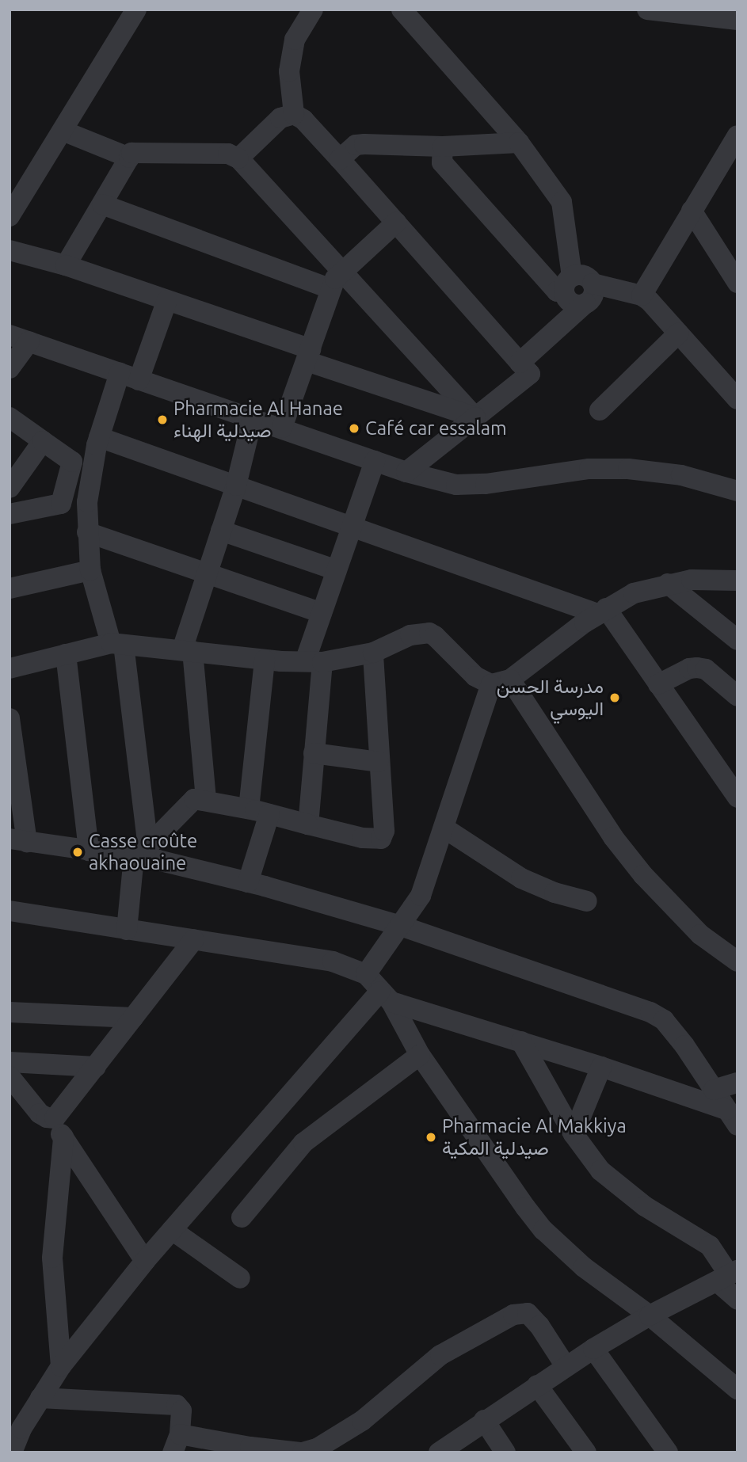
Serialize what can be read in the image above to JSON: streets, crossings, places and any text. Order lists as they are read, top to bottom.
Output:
{
  "places": [
    "Pharmacie Al Hanae صيدلية الهناء",
    "Café car essalam",
    "مدرسة الحسن اليوسي",
    "Casse croûte akhaouaine",
    "Pharmacie Al Makkiya صيدلية المكية"
  ]
}
